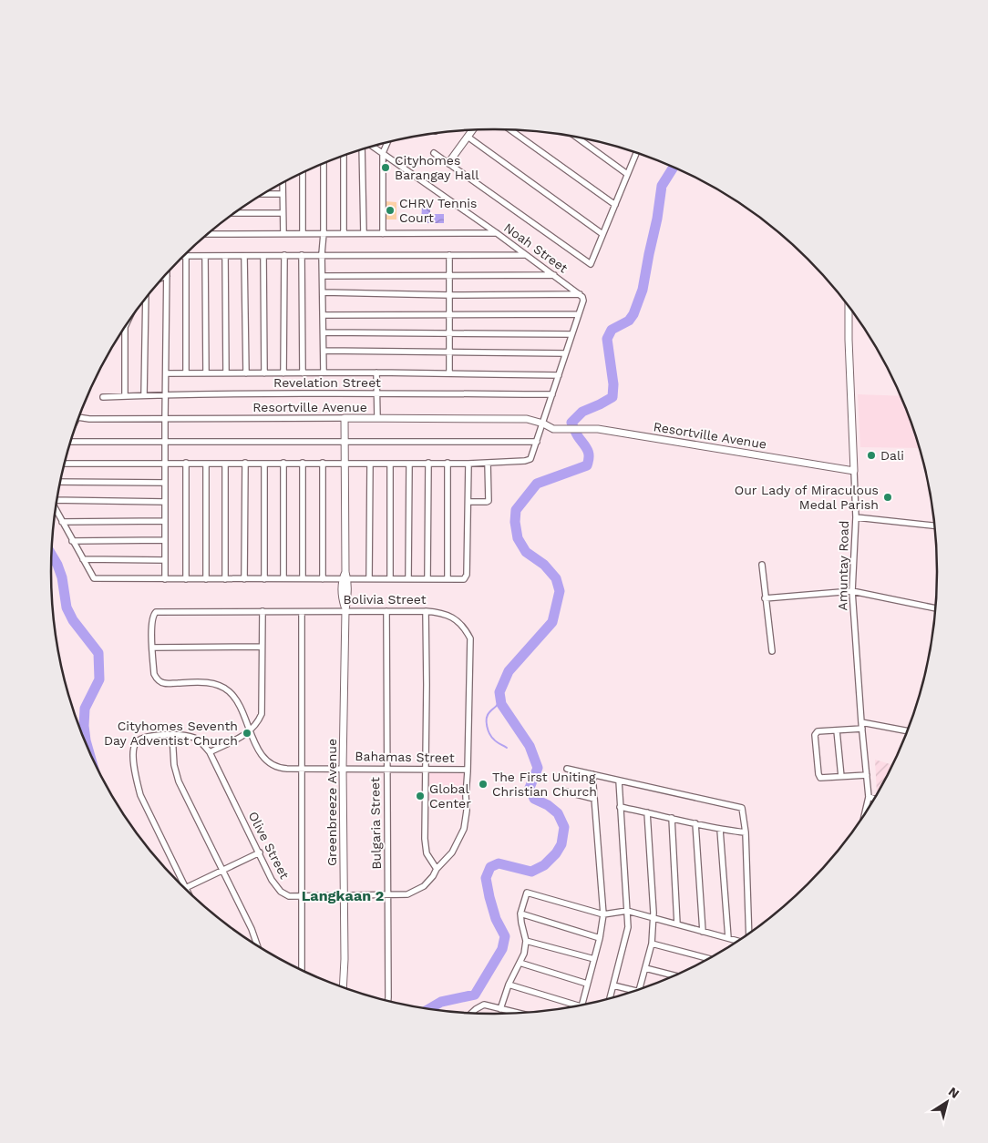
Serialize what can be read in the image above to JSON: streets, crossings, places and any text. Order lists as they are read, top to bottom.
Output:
{
  "streets": {
    "street": [
      "Noah Street",
      "Revelation Street",
      "Resortville Avenue",
      "Amuntay Road",
      "Bolivia Street",
      "Bahamas Street",
      "Greenbreeze Avenue",
      "Bulgaria Street",
      "Olive Street"
    ]
  },
  "crossings": [
    ["Resortville Avenue", "Amuntay Road"],
    ["Resortville Avenue", "Greenbreeze Avenue"],
    ["Bolivia Street", "Bahamas Street"],
    ["Bolivia Street", "Greenbreeze Avenue"],
    ["Bolivia Street", "Bulgaria Street"],
    ["Bolivia Street", "Olive Street"],
    ["Bahamas Street", "Greenbreeze Avenue"],
    ["Bahamas Street", "Bulgaria Street"],
    ["Greenbreeze Avenue", "Olive Street"],
    ["Bulgaria Street", "Olive Street"]
  ],
  "districts": ["Langkaan 2"],
  "places": [
    "Cityhomes Barangay Hall",
    "CHRV Tennis Court",
    "Dali",
    "Our Lady of Miraculous Medal Parish",
    "Cityhomes Seventh Day Adventist Church",
    "The First Uniting Christian Church",
    "Global Center"
  ],
  "north": "top right"
}
